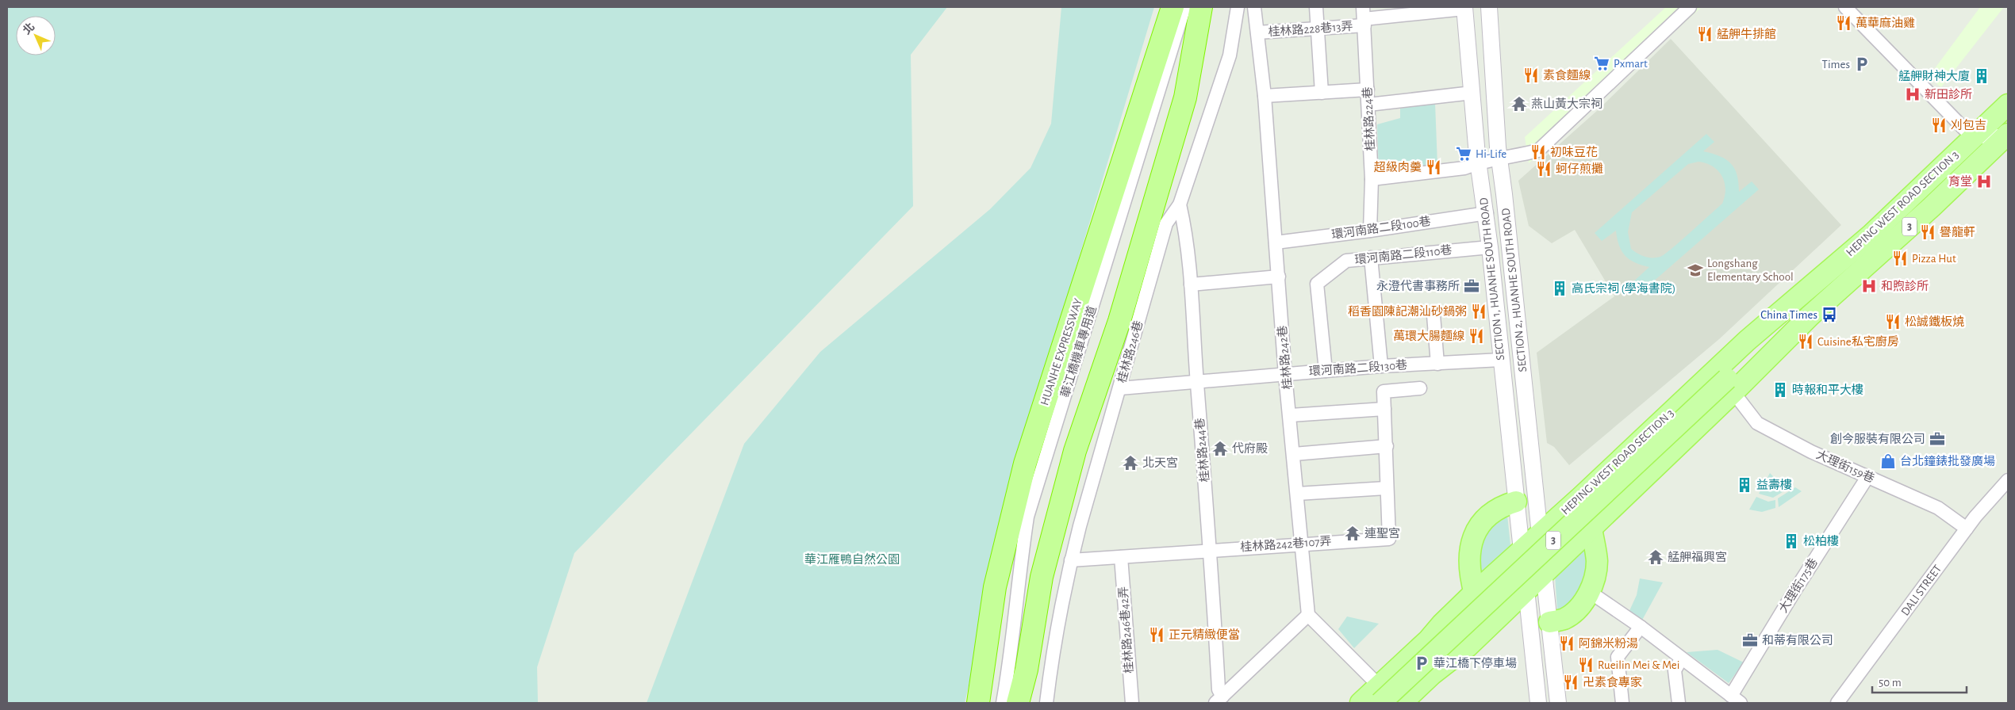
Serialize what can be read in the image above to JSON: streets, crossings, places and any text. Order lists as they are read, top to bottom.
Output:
{
  "streets": {
    "highway": ["HUANHE EXPRESSWAY"],
    "main road": ["HEPING WEST ROAD SECTION 3", "3"],
    "street": [
      "桂林路228巷13弄",
      "桂林路224巷",
      "環河南路二段100巷",
      "環河南路二段110巷",
      "SECTION 1, HUANHE SOUTH ROAD",
      "SECTION 2, HUANHE SOUTH ROAD",
      "華江橋機車專用道",
      "桂林路246巷",
      "桂林路242巷",
      "環河南路二段130巷",
      "桂林路244巷",
      "大理街159巷",
      "桂林路242巷107弄",
      "大理街175巷",
      "DALI STREET",
      "桂林路246巷42弄"
    ]
  },
  "crossings": [
    ["桂林路228巷13弄", "桂林路224巷"],
    ["桂林路228巷13弄", "SECTION 1, HUANHE SOUTH ROAD"],
    ["桂林路228巷13弄", "桂林路242巷"],
    ["桂林路224巷", "環河南路二段100巷"],
    ["HEPING WEST ROAD SECTION 3", "SECTION 1, HUANHE SOUTH ROAD"],
    ["HEPING WEST ROAD SECTION 3", "SECTION 2, HUANHE SOUTH ROAD"],
    ["HEPING WEST ROAD SECTION 3", "大理街159巷"],
    ["環河南路二段100巷", "SECTION 1, HUANHE SOUTH ROAD"],
    ["環河南路二段100巷", "桂林路242巷"],
    ["環河南路二段110巷", "SECTION 1, HUANHE SOUTH ROAD"],
    ["環河南路二段110巷", "環河南路二段130巷"],
    ["SECTION 1, HUANHE SOUTH ROAD", "環河南路二段130巷"],
    ["桂林路246巷", "環河南路二段130巷"],
    ["桂林路246巷", "桂林路244巷"],
    ["桂林路246巷", "桂林路242巷107弄"],
    ["桂林路242巷", "環河南路二段130巷"],
    ["桂林路242巷", "桂林路242巷107弄"],
    ["環河南路二段130巷", "桂林路244巷"],
    ["桂林路244巷", "桂林路242巷107弄"],
    ["大理街159巷", "大理街175巷"],
    ["大理街159巷", "DALI STREET"],
    ["桂林路242巷107弄", "桂林路246巷42弄"]
  ],
  "parks": ["華江雁鴨自然公園"],
  "places": {
    "restaurant": [
      "萬華麻油雞",
      "艋舺牛排館",
      "素食麵線",
      "刈包吉",
      "初味豆花",
      "超級肉羹",
      "蚵仔煎攤",
      "譽龍軒",
      "Pizza Hut",
      "稻香園陳記潮汕砂鍋粥",
      "松誠鐵板燒",
      "萬環大腸麵線",
      "Cuisine私宅廚房",
      "正元精緻便當",
      "阿錦米粉湯",
      "Rueilin Mei & Mei",
      "卍素食專家"
    ],
    "supermarket": ["Pxmart", "Hi-Life"],
    "parking": ["Times", "華江橋下停車場"],
    "building": [
      "艋舺財神大廈",
      "高氏宗祠 (學海書院)",
      "時報和平大樓",
      "益壽樓",
      "松柏樓"
    ],
    "hospital": ["新田診所", "育堂", "和煦診所"],
    "temple": [
      "燕山黃大宗祠",
      "代府殿",
      "北天宮",
      "連聖宮",
      "艋舺福興宮"
    ],
    "school or university": ["Longshang Elementary School"],
    "office": ["永澄代書事務所", "創今服裝有限公司", "和蒂有限公司"],
    "bus stop": ["China Times"],
    "shop": ["台北鐘錶批發廣場"]
  },
  "scale_bar": "50 m",
  "north": "top left"
}
